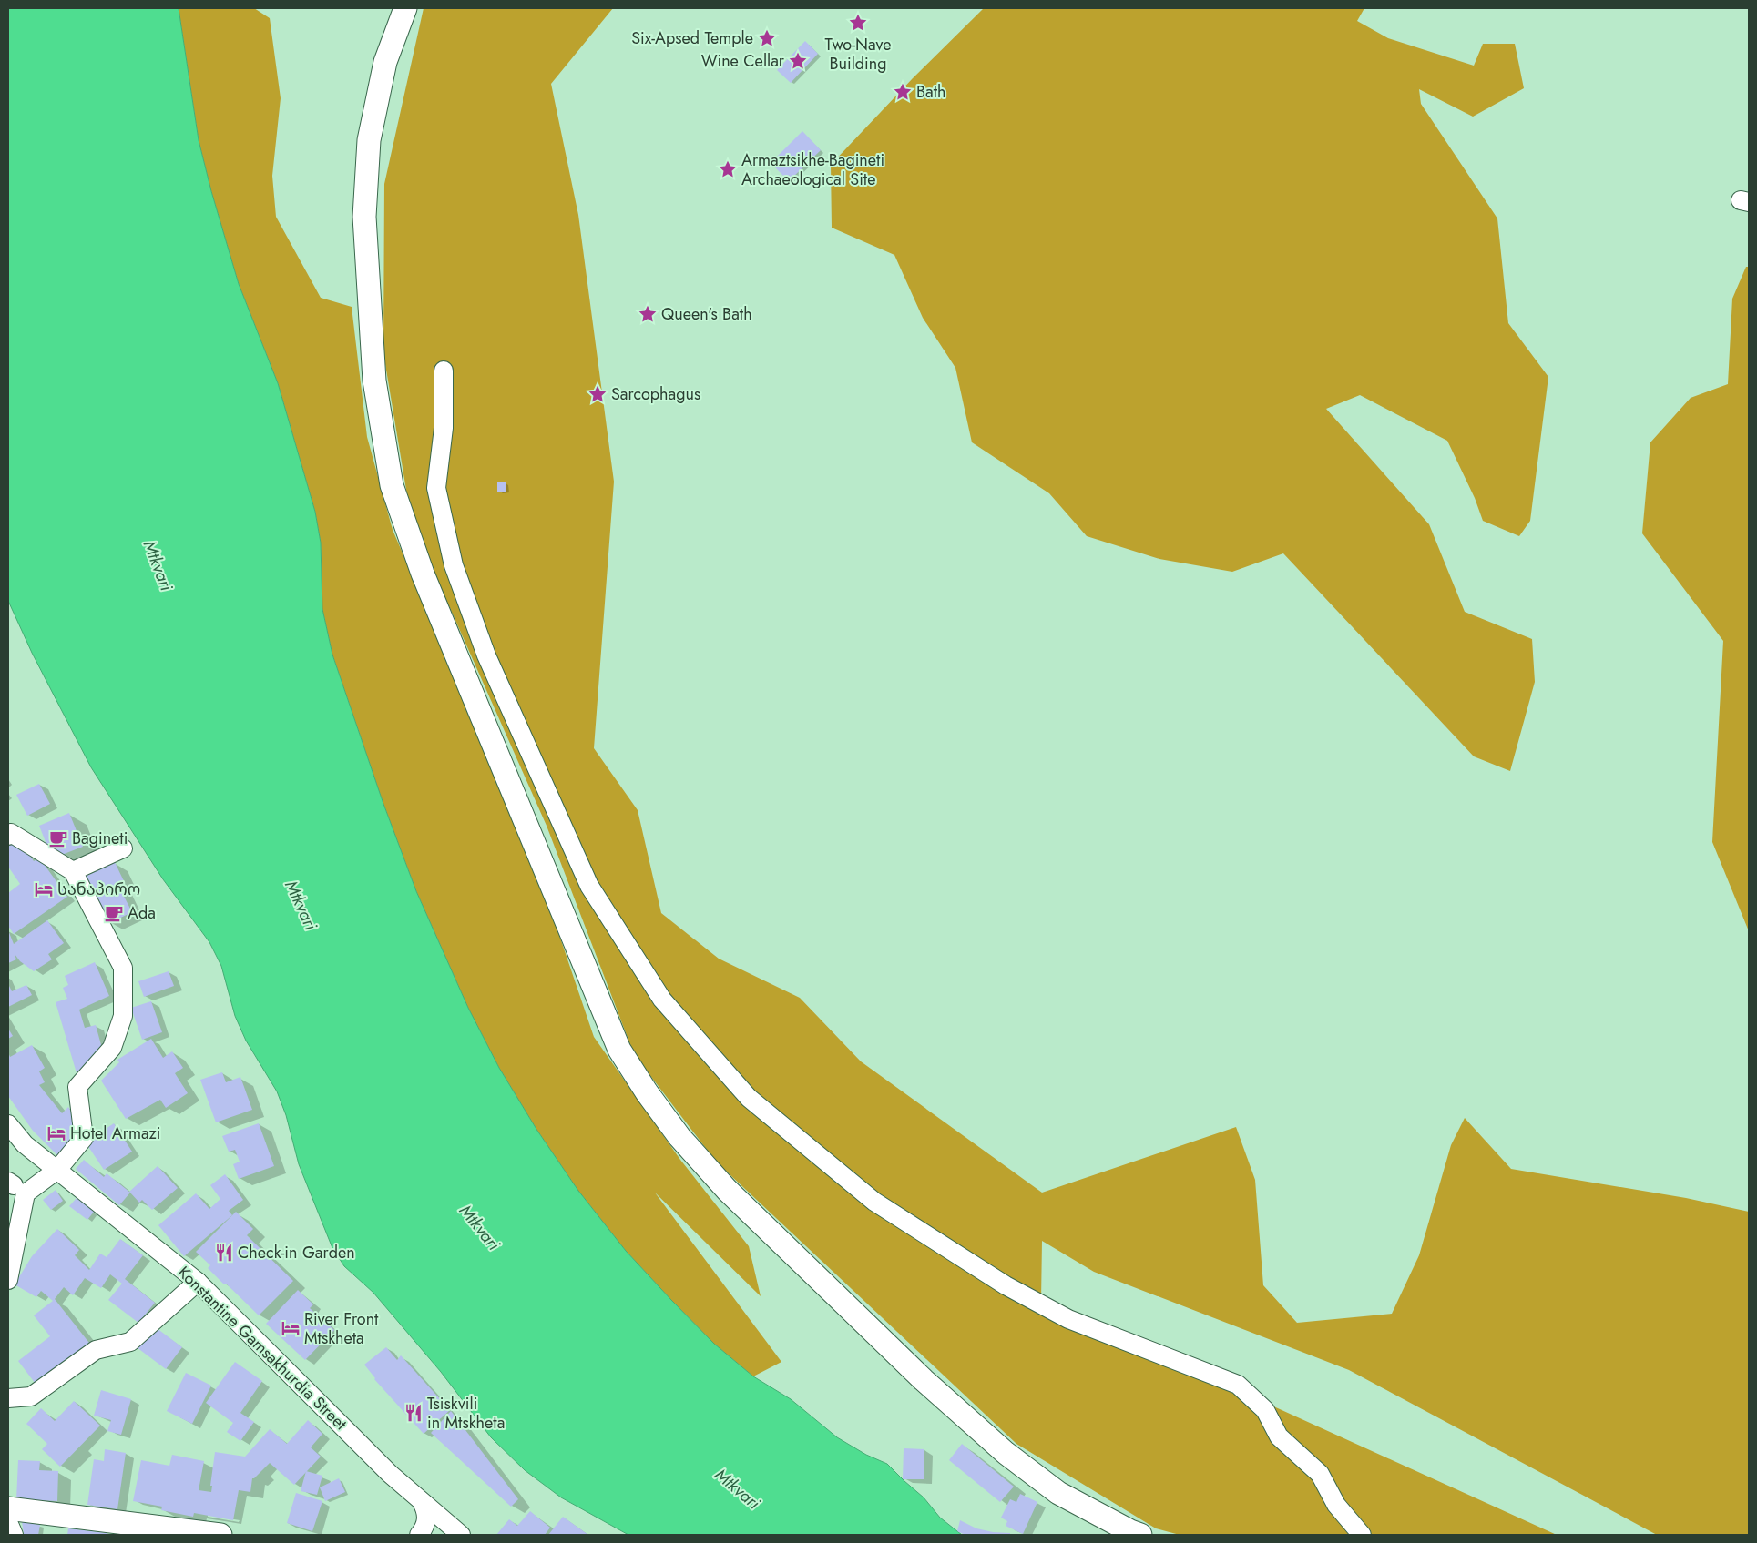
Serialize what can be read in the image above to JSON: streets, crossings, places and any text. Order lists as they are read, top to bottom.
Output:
{
  "streets": {
    "street": ["Konstantine Gamsakhurdia Street"]
  },
  "water": ["Mtkvari"],
  "places": {
    "place": [
      "Two-Nave Building",
      "Six-Apsed Temple",
      "Wine Cellar",
      "Bath",
      "Armaztsikhe-Bagineti Archaeological Site",
      "Queen's Bath",
      "Sarcophagus"
    ],
    "cafe": ["Bagineti", "Ada"],
    "hotel": ["სანაპირო", "Hotel Armazi", "River Front Mtskheta"],
    "restaurant": ["Check-in Garden", "Tsiskvili in Mtskheta"]
  }
}
